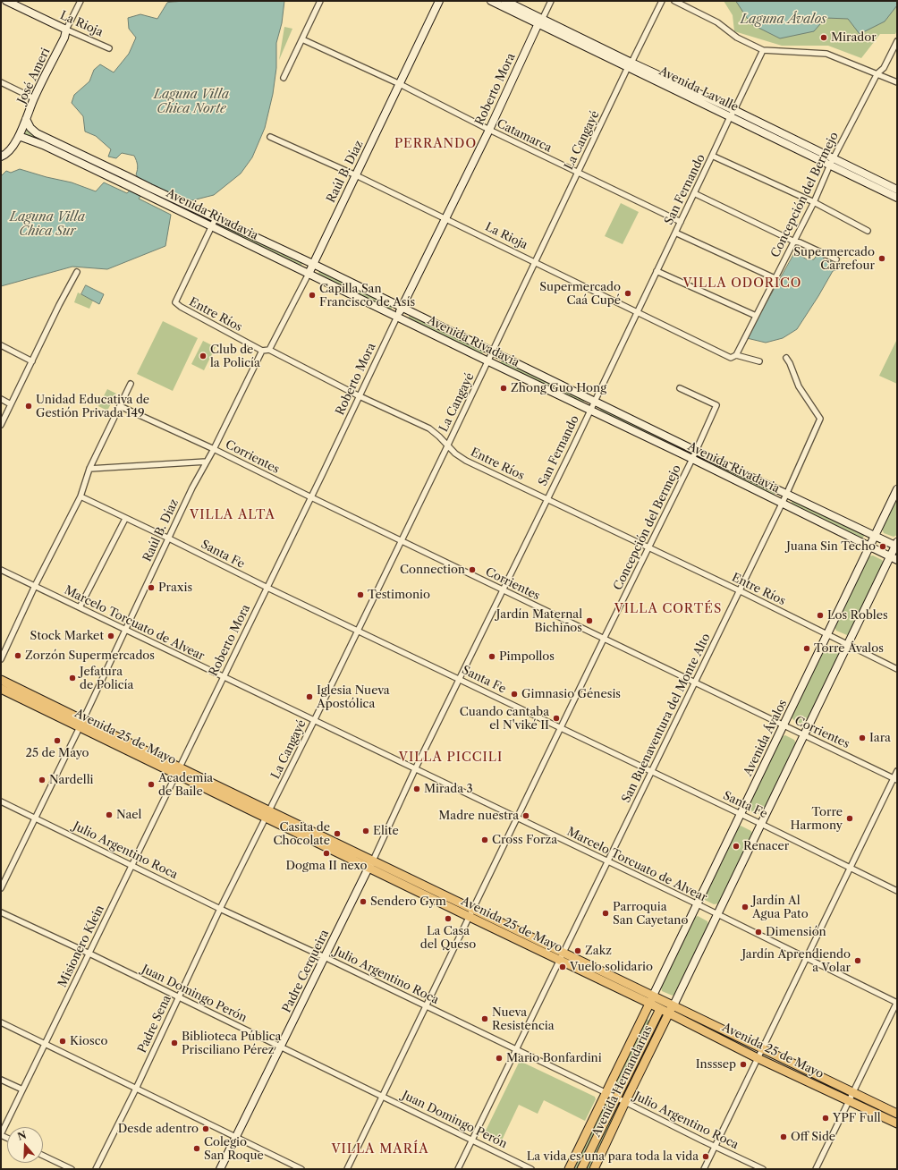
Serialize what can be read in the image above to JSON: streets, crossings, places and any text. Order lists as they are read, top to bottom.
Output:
{
  "streets": {
    "main road": ["Avenida 25 de Mayo", "Avenida Hernandarias"],
    "street": [
      "La Rioja",
      "José Ameri",
      "Roberto Mora",
      "Avenida Lavalle",
      "Catamarca",
      "La Cangayé",
      "Raúl B. Díaz",
      "San Fernando",
      "Concepción del Bermejo",
      "Avenida Rivadavia",
      "Entre Ríos",
      "Corrientes",
      "Santa Fe",
      "Marcelo Torcuato de Alvear",
      "San Buenaventura del Monte Alto",
      "Avenida Ávalos",
      "Julio Argentino Roca",
      "Misionero Klein",
      "Padre Cerqueira",
      "Juan Domingo Perón",
      "Padre Sena"
    ]
  },
  "crossings": [
    ["La Rioja", "José Ameri"],
    ["La Rioja", "Roberto Mora"],
    ["La Rioja", "La Cangayé"],
    ["La Rioja", "Raúl B. Díaz"],
    ["La Rioja", "San Fernando"],
    ["La Rioja", "Concepción del Bermejo"],
    ["José Ameri", "Avenida Rivadavia"],
    ["Roberto Mora", "Avenida Lavalle"],
    ["Roberto Mora", "Catamarca"],
    ["Roberto Mora", "Avenida Rivadavia"],
    ["Roberto Mora", "Entre Ríos"],
    ["Roberto Mora", "Corrientes"],
    ["Roberto Mora", "Santa Fe"],
    ["Roberto Mora", "Marcelo Torcuato de Alvear"],
    ["Roberto Mora", "Avenida 25 de Mayo"],
    ["Roberto Mora", "Misionero Klein"],
    ["Avenida Lavalle", "La Cangayé"],
    ["Avenida Lavalle", "San Fernando"],
    ["Avenida Lavalle", "Concepción del Bermejo"],
    ["Catamarca", "La Cangayé"],
    ["Catamarca", "Raúl B. Díaz"],
    ["Catamarca", "San Fernando"],
    ["La Cangayé", "Avenida Rivadavia"],
    ["La Cangayé", "Entre Ríos"],
    ["La Cangayé", "Corrientes"],
    ["La Cangayé", "Santa Fe"],
    ["La Cangayé", "Marcelo Torcuato de Alvear"],
    ["La Cangayé", "Avenida 25 de Mayo"],
    ["La Cangayé", "Padre Sena"],
    ["Raúl B. Díaz", "Avenida Rivadavia"],
    ["Raúl B. Díaz", "Entre Ríos"],
    ["Raúl B. Díaz", "Corrientes"],
    ["Raúl B. Díaz", "Santa Fe"],
    ["Raúl B. Díaz", "Marcelo Torcuato de Alvear"],
    ["Raúl B. Díaz", "Avenida 25 de Mayo"],
    ["Raúl B. Díaz", "Julio Argentino Roca"],
    ["San Fernando", "Avenida Rivadavia"],
    ["San Fernando", "Entre Ríos"],
    ["San Fernando", "Corrientes"],
    ["San Fernando", "Santa Fe"],
    ["San Fernando", "Marcelo Torcuato de Alvear"],
    ["San Fernando", "Avenida 25 de Mayo"],
    ["San Fernando", "Padre Cerqueira"],
    ["Concepción del Bermejo", "Avenida Rivadavia"],
    ["Concepción del Bermejo", "Entre Ríos"],
    ["Concepción del Bermejo", "Corrientes"],
    ["Concepción del Bermejo", "Santa Fe"],
    ["Concepción del Bermejo", "Marcelo Torcuato de Alvear"],
    ["Concepción del Bermejo", "Avenida 25 de Mayo"],
    ["Concepción del Bermejo", "Julio Argentino Roca"],
    ["Concepción del Bermejo", "Juan Domingo Perón"],
    ["Avenida Rivadavia", "Entre Ríos"],
    ["Avenida Rivadavia", "San Buenaventura del Monte Alto"],
    ["Avenida Rivadavia", "Avenida Ávalos"],
    ["Entre Ríos", "San Buenaventura del Monte Alto"],
    ["Entre Ríos", "Avenida Ávalos"],
    ["Corrientes", "San Buenaventura del Monte Alto"],
    ["Corrientes", "Avenida Ávalos"],
    ["Santa Fe", "San Buenaventura del Monte Alto"],
    ["Santa Fe", "Avenida Ávalos"],
    ["Marcelo Torcuato de Alvear", "San Buenaventura del Monte Alto"],
    ["Marcelo Torcuato de Alvear", "Avenida Ávalos"],
    ["San Buenaventura del Monte Alto", "Avenida 25 de Mayo"],
    ["San Buenaventura del Monte Alto", "Julio Argentino Roca"],
    ["San Buenaventura del Monte Alto", "Juan Domingo Perón"],
    ["Avenida 25 de Mayo", "Avenida Ávalos"],
    ["Avenida 25 de Mayo", "Misionero Klein"],
    ["Avenida 25 de Mayo", "Padre Cerqueira"],
    ["Avenida 25 de Mayo", "Padre Sena"],
    ["Avenida 25 de Mayo", "Avenida Hernandarias"],
    ["Avenida Ávalos", "Avenida Hernandarias"],
    ["Julio Argentino Roca", "Misionero Klein"],
    ["Julio Argentino Roca", "Padre Cerqueira"],
    ["Julio Argentino Roca", "Padre Sena"],
    ["Julio Argentino Roca", "Avenida Hernandarias"],
    ["Misionero Klein", "Juan Domingo Perón"],
    ["Padre Cerqueira", "Juan Domingo Perón"],
    ["Juan Domingo Perón", "Padre Sena"]
  ],
  "districts": [
    "PERRANDO",
    "VILLA ODORICO",
    "VILLA ALTA",
    "VILLA CORTÉS",
    "VILLA PICCILI",
    "VILLA MARÍA"
  ],
  "water": ["Laguna Ávalos", "Laguna Villa Chica Norte", "Laguna Villa Chica Sur"],
  "places": [
    "Mirador",
    "Supermercado Carrefour",
    "Supermercado Caá Cupé",
    "Capilla San Francisco de Asís",
    "Club de la Policía",
    "Zhong Guo Hong",
    "Unidad Educativa de Gestión Privada 149",
    "Juana Sin Techo",
    "Connection",
    "Praxis",
    "Testimonio",
    "Los Robles",
    "Jardín Maternal Bichiños",
    "Stock Market",
    "Torre Ávalos",
    "Zorzón Supermercados",
    "Pimpollos",
    "Jefatura de Policía",
    "Gimnasio Génesis",
    "Iglesia Nueva Apostólica",
    "Cuando cantaba el N'viké II",
    "Iara",
    "25 de Mayo",
    "Nardelli",
    "Academia de Baile",
    "Mirada 3",
    "Nael",
    "Madre nuestra",
    "Torre Harmony",
    "Elite",
    "Casita de Chocolate",
    "Cross Forza",
    "Renacer",
    "Dogma II nexo",
    "Sendero Gym",
    "Jardín Al Agua Pato",
    "Parroquia San Cayetano",
    "La Casa del Queso",
    "Dimensión",
    "Zakz",
    "Jardín Aprendiendo a Volar",
    "Vuelo solidario",
    "Nueva Resistencia",
    "Kiosco",
    "Biblioteca Pública Prisciliano Pérez",
    "Mario Bonfardini",
    "Insssep",
    "YPF Full",
    "Desde adentro",
    "Off Side",
    "Colegio San Roque",
    "La vida es una para toda la vida"
  ],
  "north": "top"
}
